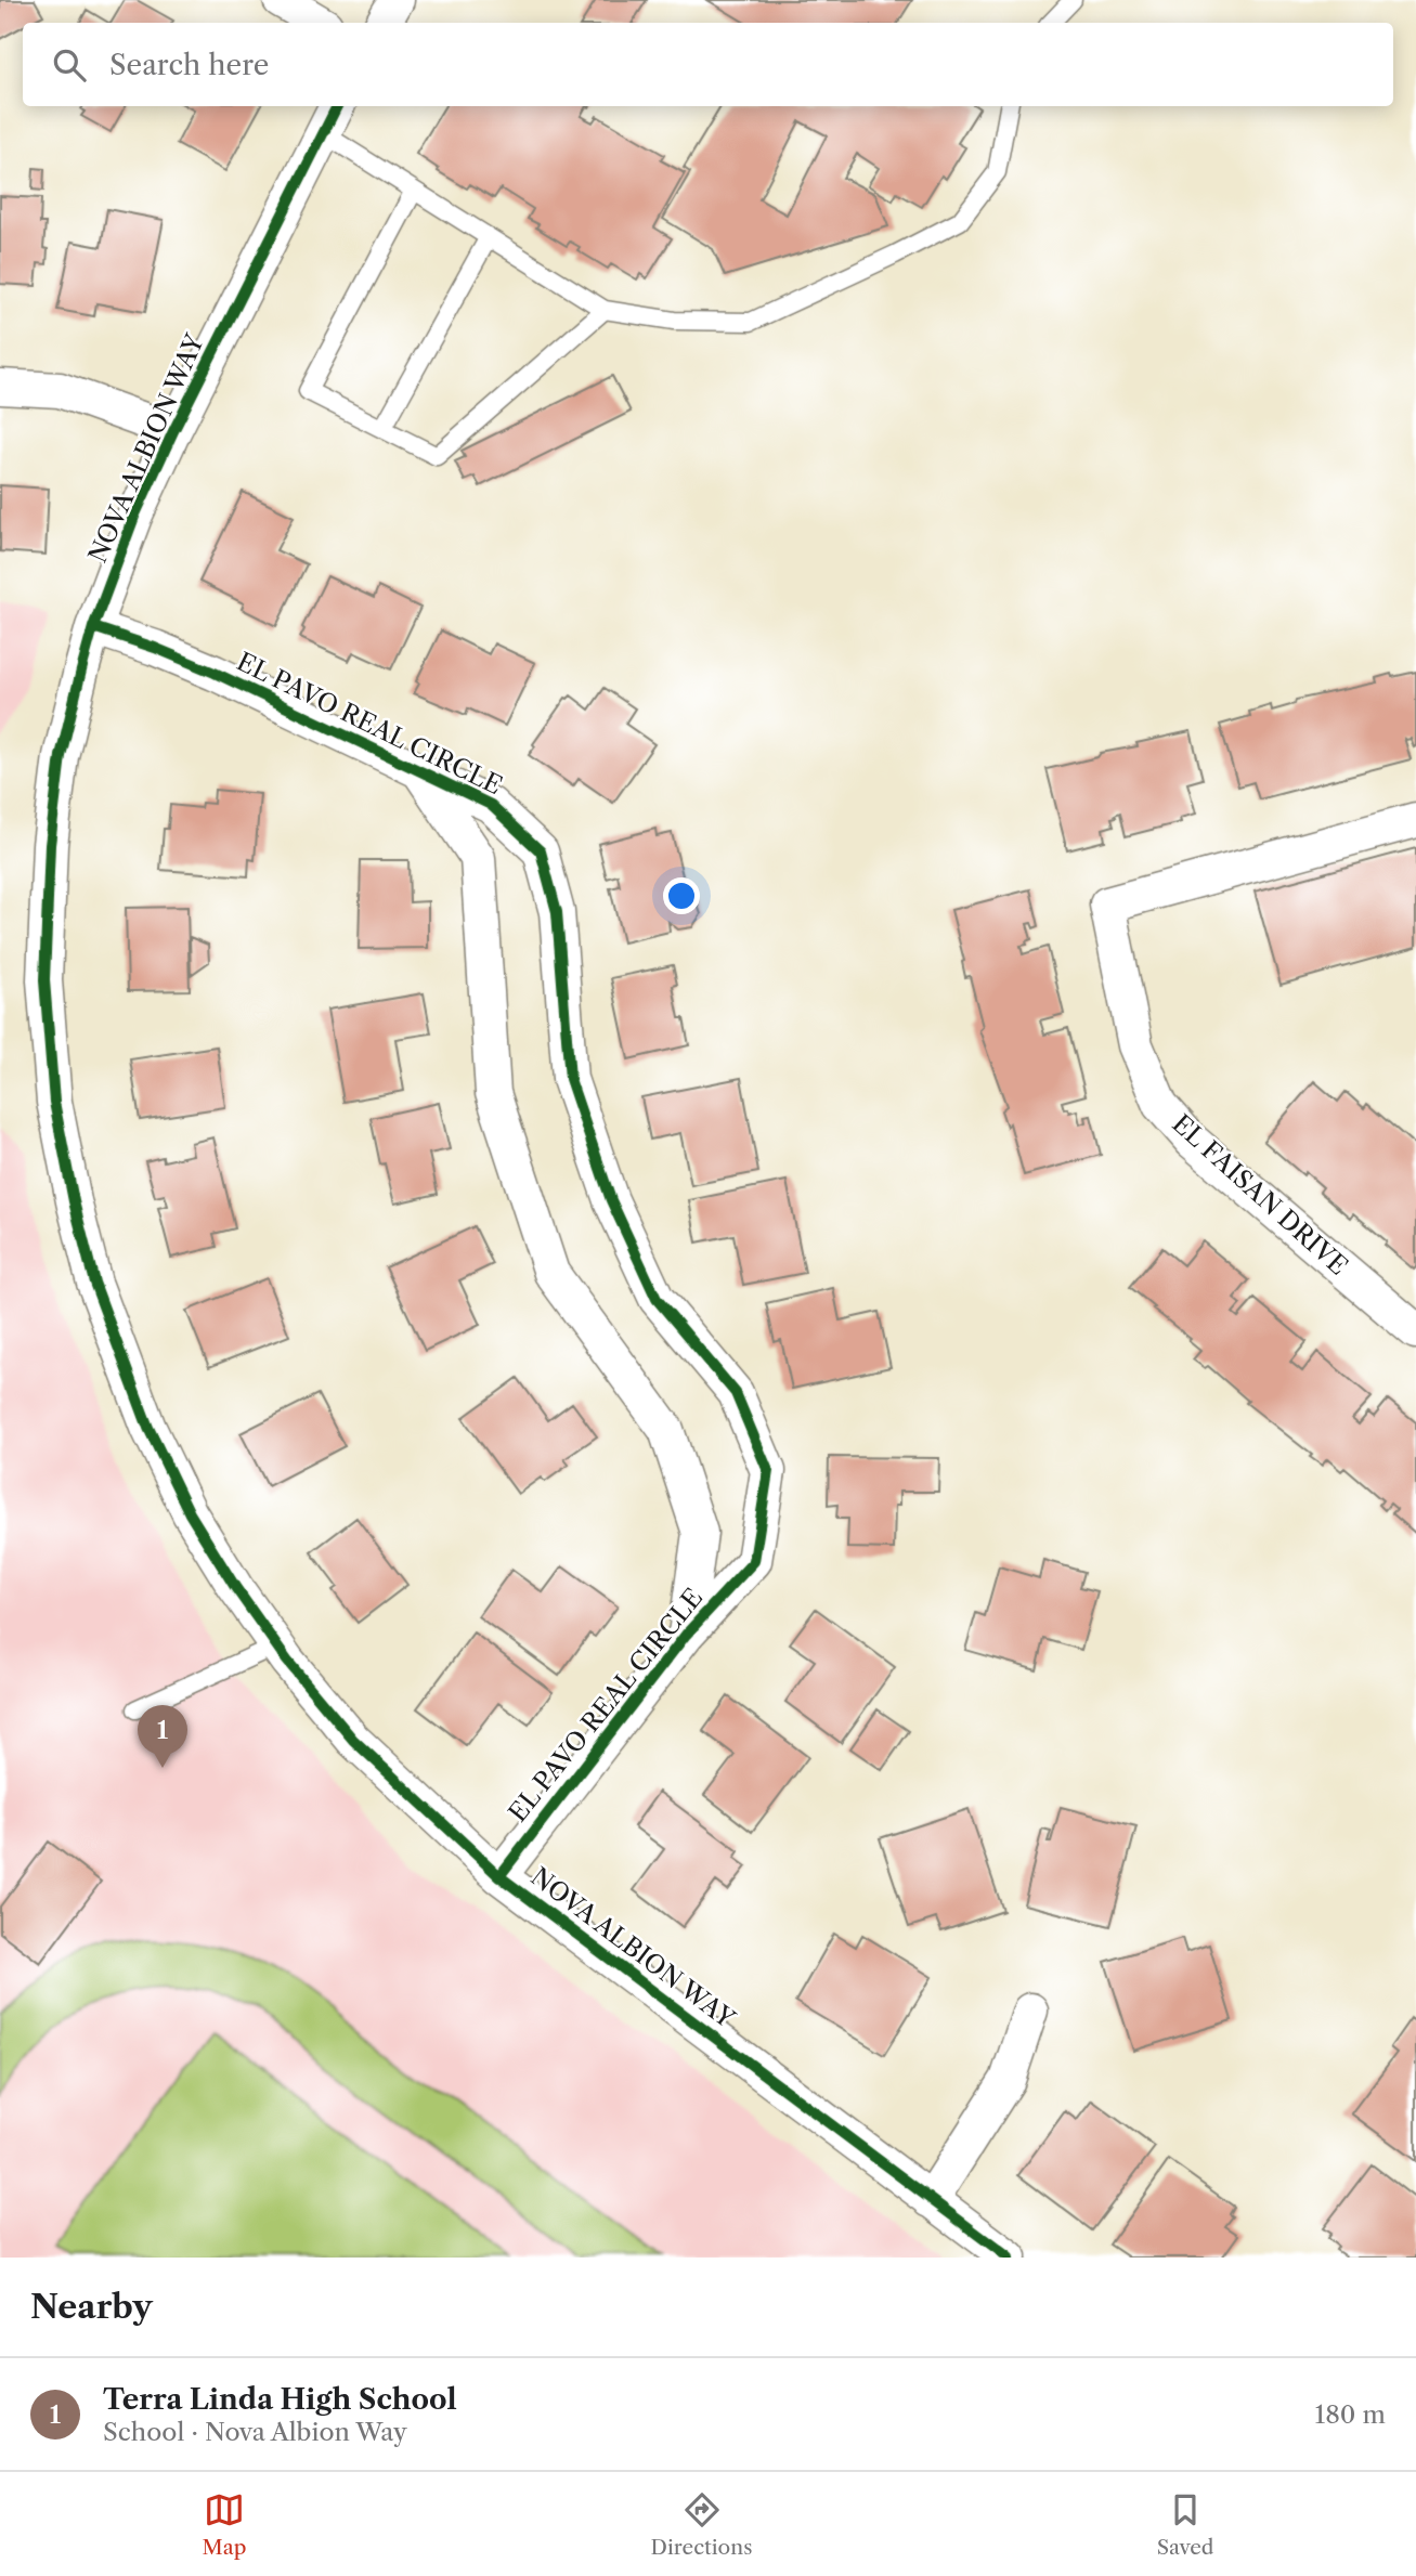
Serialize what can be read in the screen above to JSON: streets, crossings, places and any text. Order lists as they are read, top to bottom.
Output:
{
  "streets": {
    "street": ["NOVA ALBION WAY", "EL PAVO REAL CIRCLE", "EL FAISAN DRIVE"]
  },
  "crossings": [
    ["NOVA ALBION WAY", "EL PAVO REAL CIRCLE"]
  ],
  "page": {
    "search": "Search here",
    "pins": "1",
    "heading": "Nearby",
    "list": [
      {
        "mark": "1",
        "name": "Terra Linda High School",
        "note": "School · Nova Albion Way",
        "value": "180 m"
      }
    ],
    "nav": ["Map", "Directions", "Saved"]
  }
}
